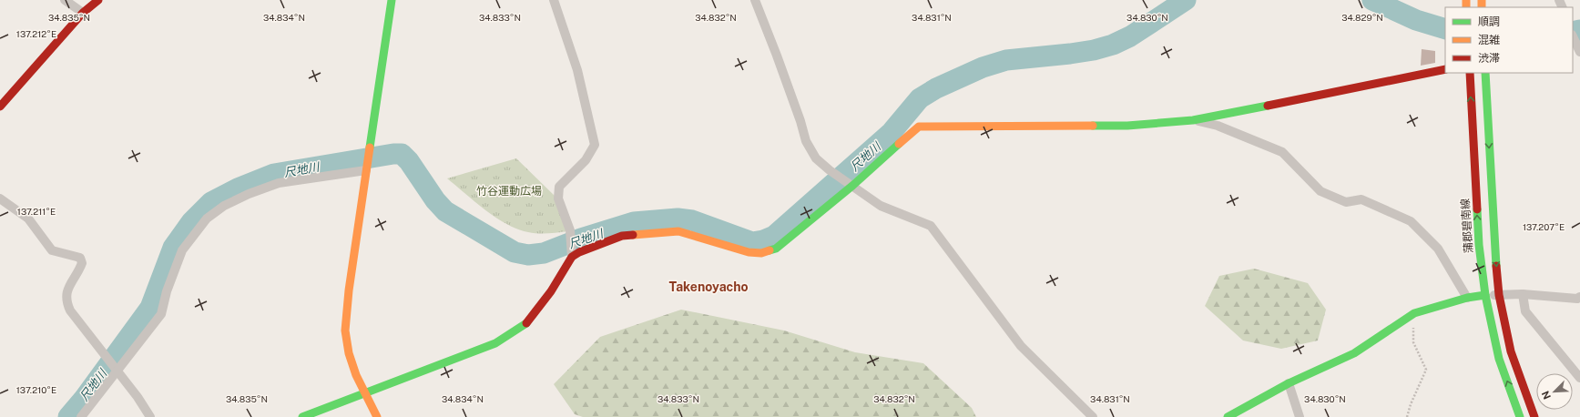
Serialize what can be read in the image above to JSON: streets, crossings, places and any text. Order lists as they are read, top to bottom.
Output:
{
  "streets": {
    "street": ["蒲郡碧南線"]
  },
  "districts": ["Takenoyacho"],
  "water": ["尺地川"],
  "parks": ["竹谷運動広場"],
  "legend": ["順調", "混雑", "渋滞"],
  "north": "bottom left",
  "coordinates": [
    "34.835°N",
    "34.833°N",
    "34.831°N",
    "34.834°N",
    "34.832°N",
    "34.830°N",
    "34.829°N",
    "137.212°E",
    "137.211°E",
    "137.207°E",
    "137.210°E"
  ]
}
